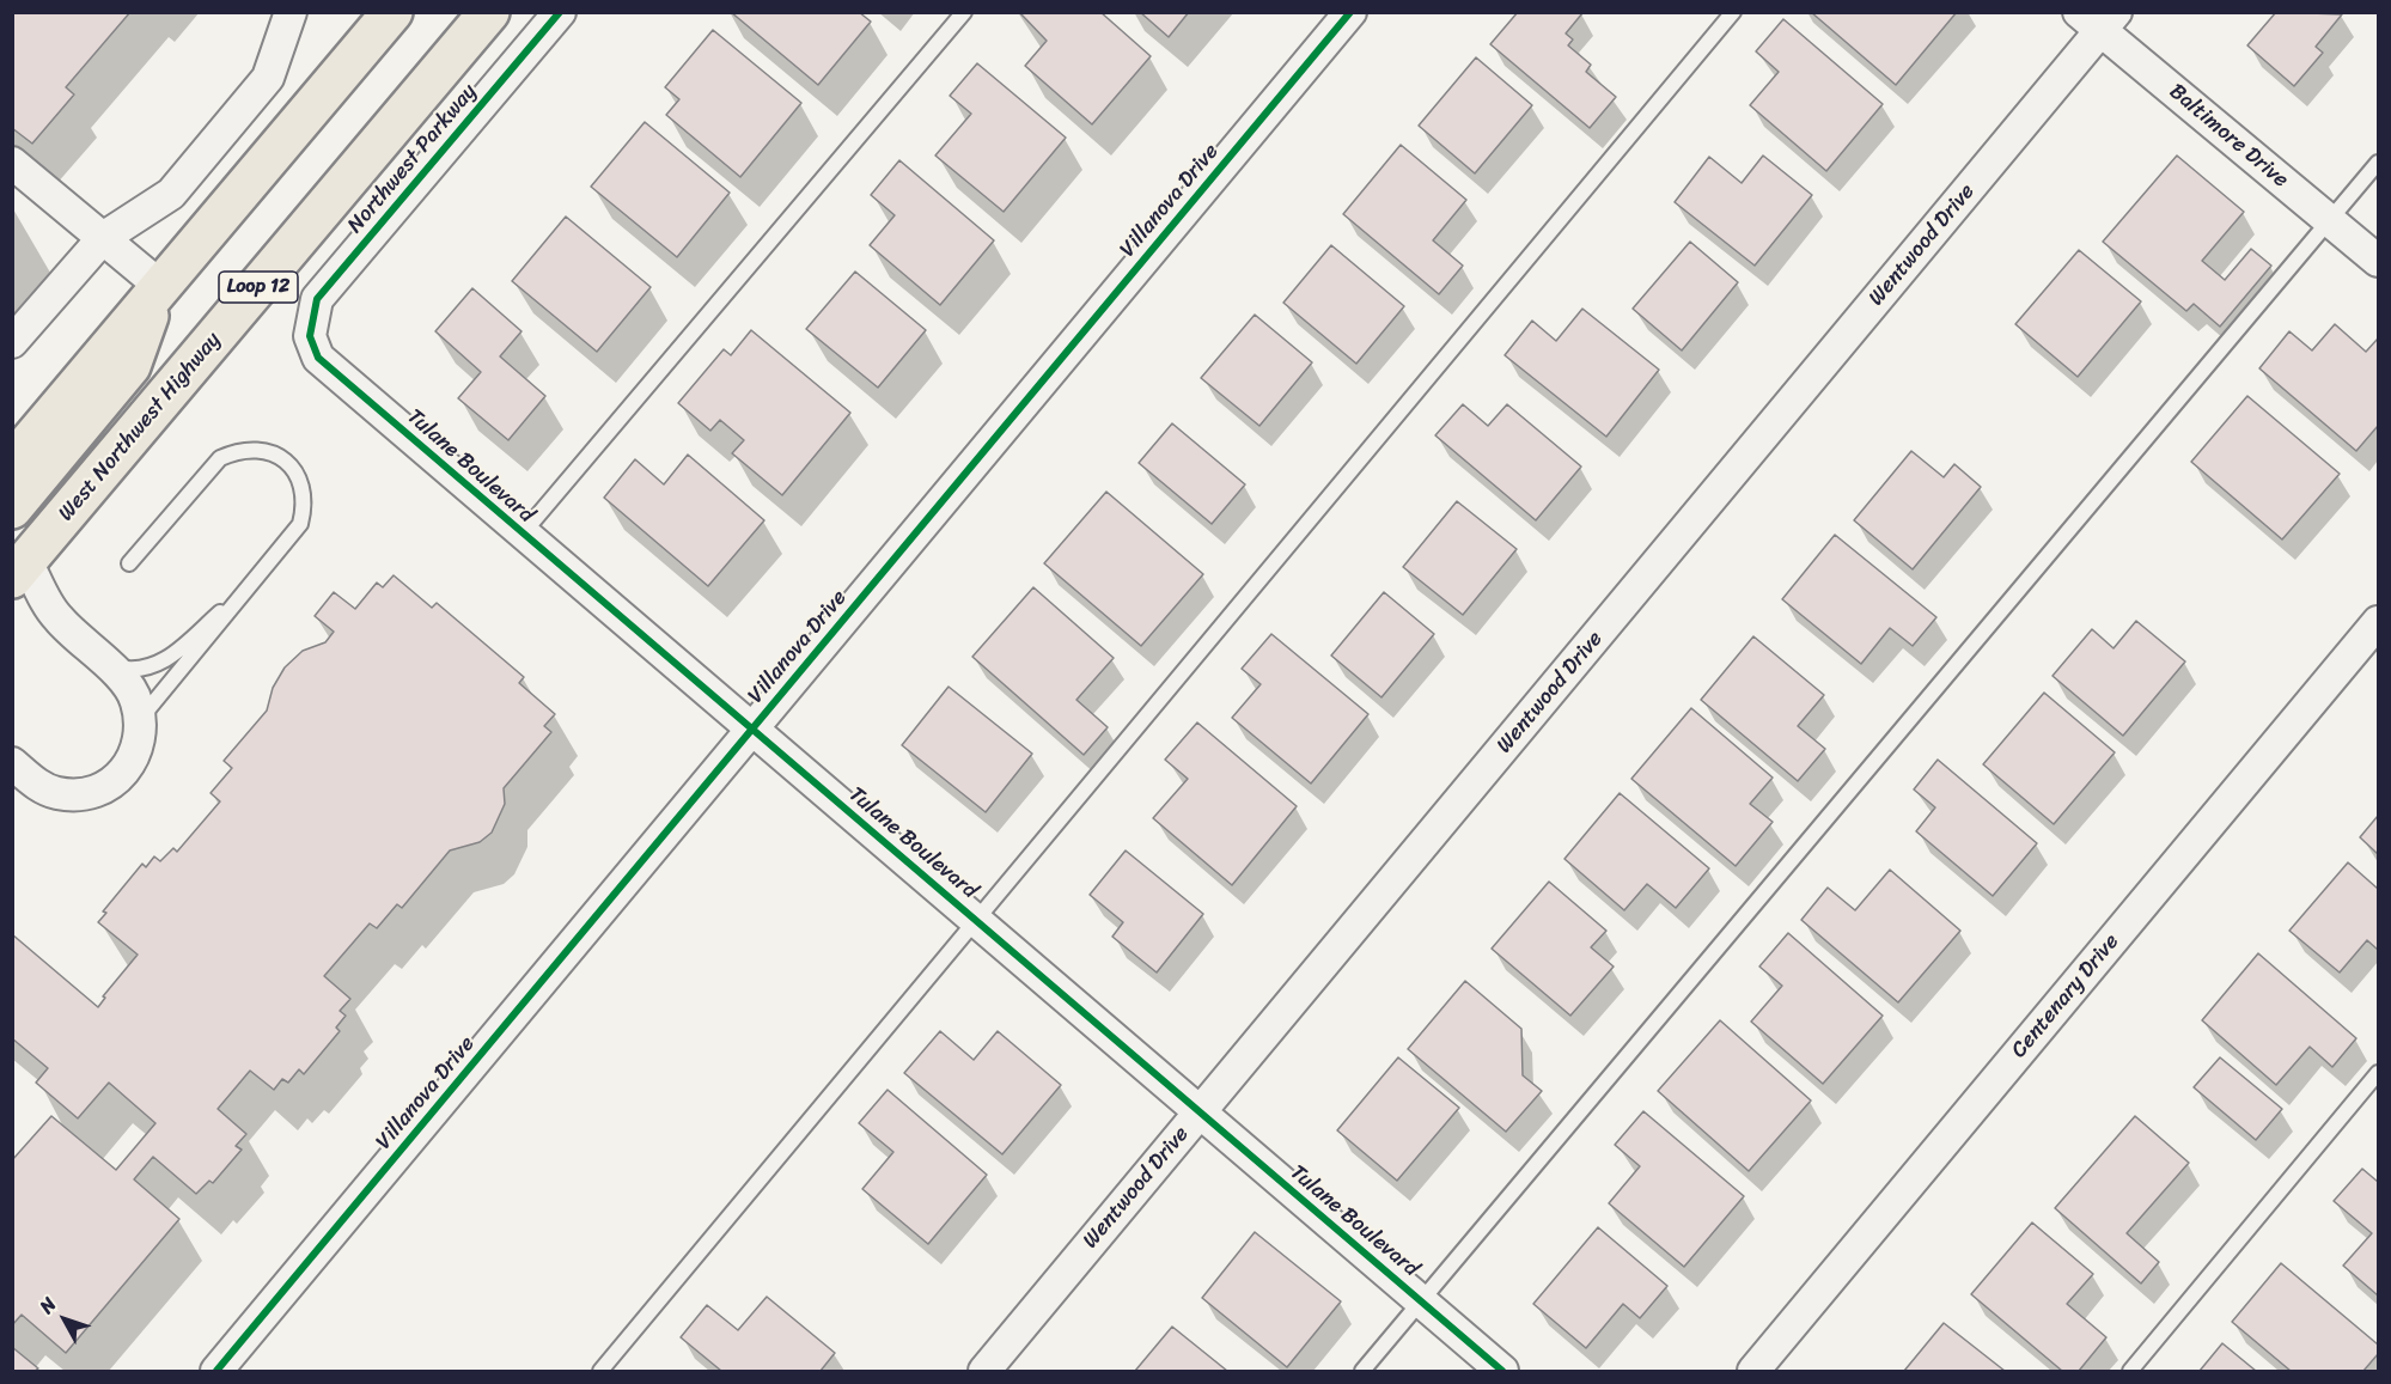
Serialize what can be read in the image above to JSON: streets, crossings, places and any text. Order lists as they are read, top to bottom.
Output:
{
  "streets": {
    "main road": ["Loop 12", "West Northwest Highway"],
    "street": [
      "Baltimore Drive",
      "Northwest Parkway",
      "Villanova Drive",
      "Wentwood Drive",
      "Tulane Boulevard",
      "Centenary Drive"
    ]
  },
  "crossings": [
    ["Baltimore Drive", "Wentwood Drive"],
    ["Northwest Parkway", "Tulane Boulevard"],
    ["Villanova Drive", "Tulane Boulevard"],
    ["Wentwood Drive", "Tulane Boulevard"]
  ],
  "north": "top left"
}
